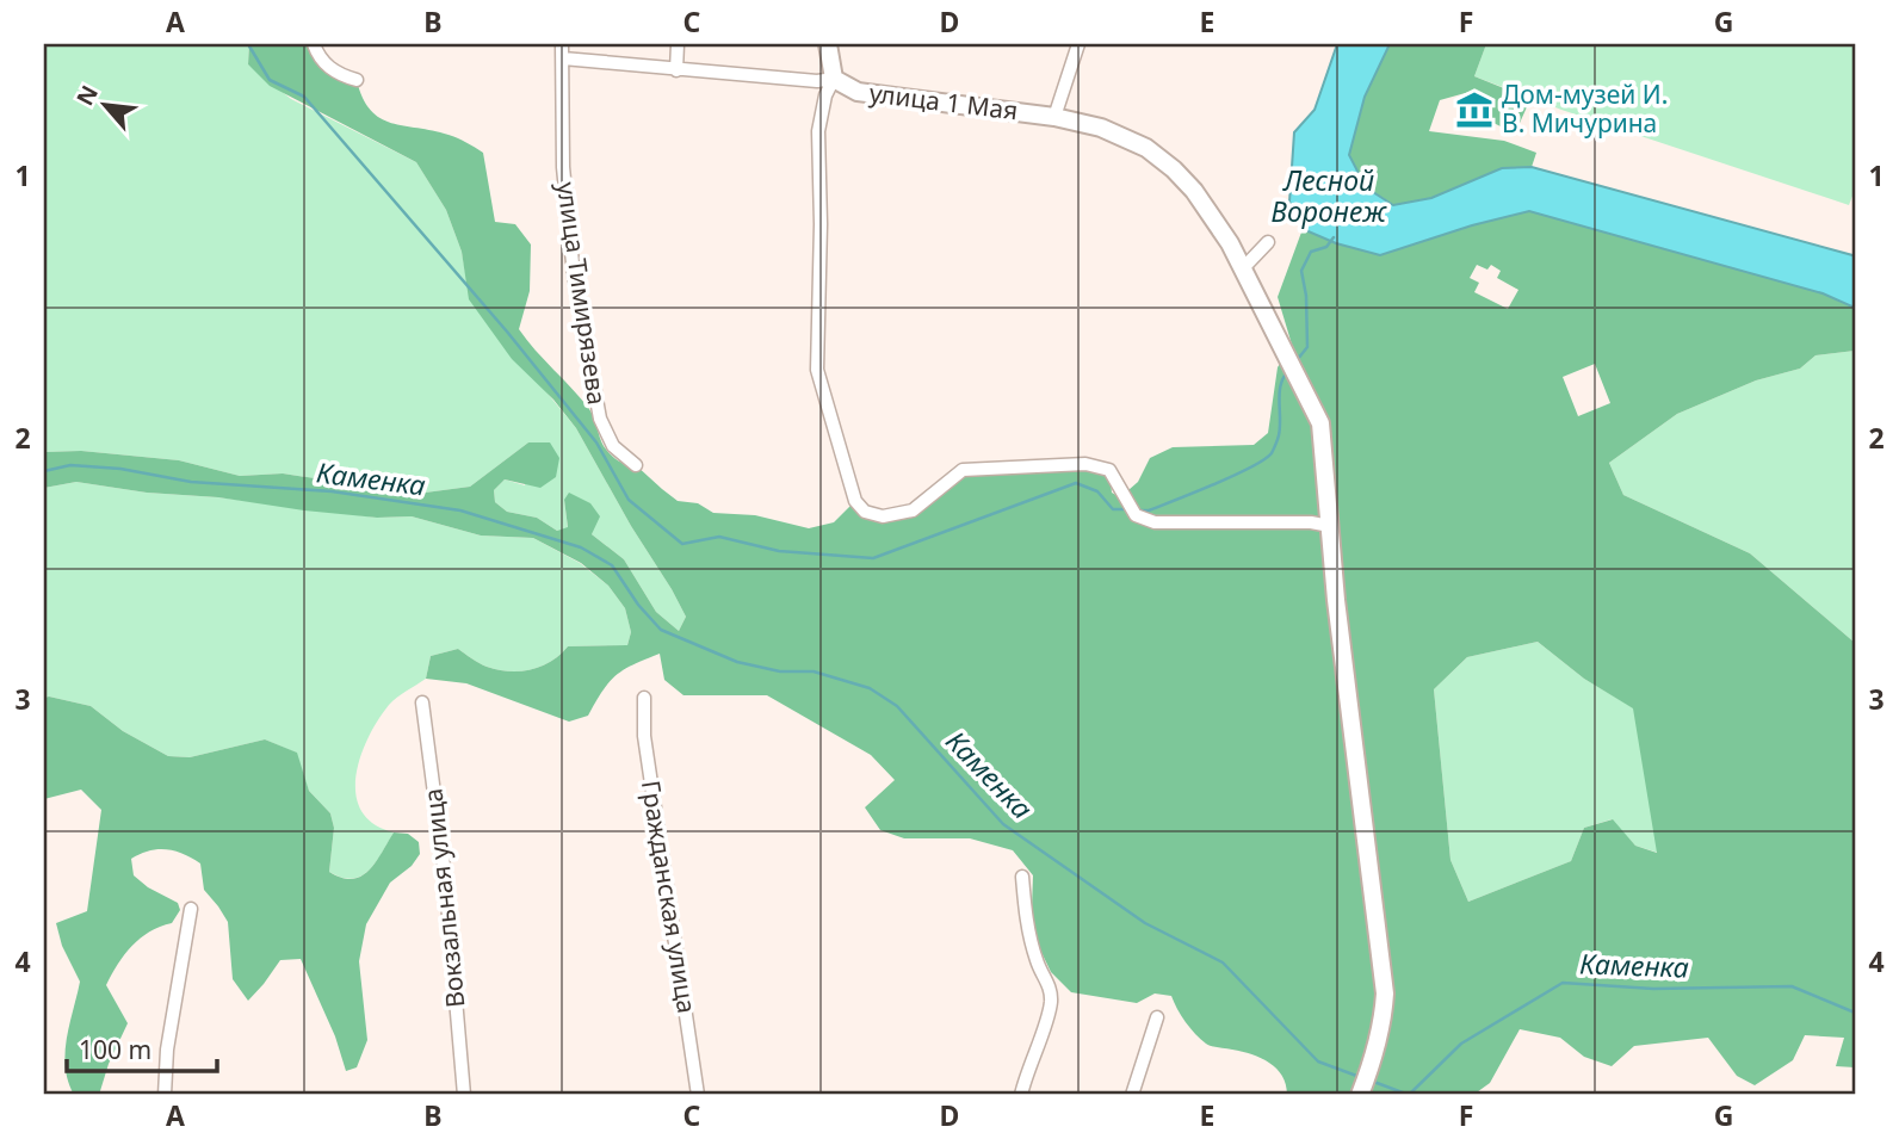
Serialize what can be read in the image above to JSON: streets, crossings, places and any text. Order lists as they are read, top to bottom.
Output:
{
  "streets": {
    "street": [
      "улица 1 Мая",
      "улица Тимирязева",
      "Гражданская улица",
      "Вокзальная улица"
    ]
  },
  "water": ["Лесной Воронеж", "Каменка"],
  "places": {
    "museum": ["Дом-музей И. В. Мичурина"]
  },
  "scale_bar": "100 m",
  "north": "top left",
  "grid": {
    "columns": [
      "A",
      "B",
      "C",
      "D",
      "E",
      "F",
      "G"
    ],
    "rows": [
      "1",
      "2",
      "3",
      "4"
    ]
  }
}
